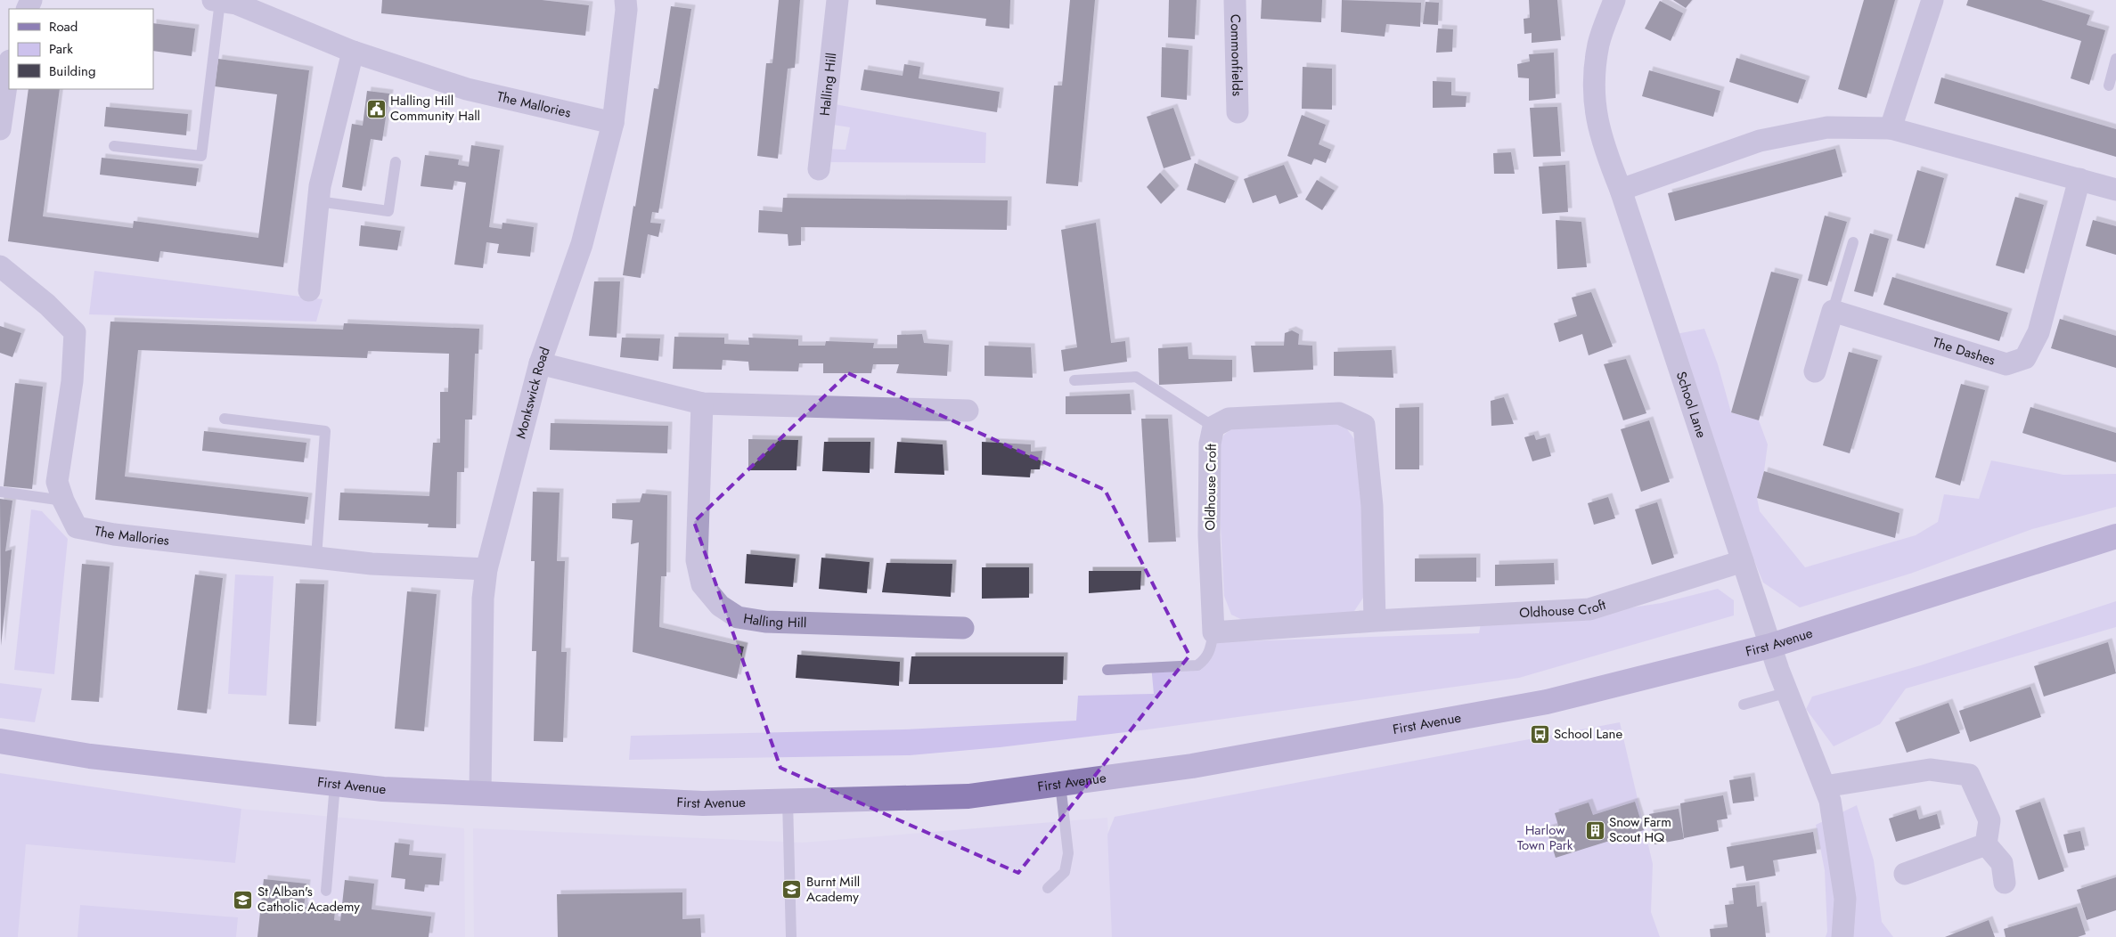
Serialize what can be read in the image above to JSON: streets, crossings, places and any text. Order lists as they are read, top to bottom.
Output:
{
  "streets": {
    "street": [
      "Commonfields",
      "Halling Hill",
      "The Mallories",
      "The Dashes",
      "Monkswick Road",
      "School Lane",
      "Oldhouse Croft",
      "First Avenue"
    ]
  },
  "crossings": [
    ["The Mallories", "Monkswick Road"],
    ["Monkswick Road", "First Avenue"],
    ["School Lane", "Oldhouse Croft"],
    ["School Lane", "First Avenue"]
  ],
  "parks": ["Harlow Town Park"],
  "places": {
    "public building": ["Halling Hill Community Hall"],
    "bus stop": ["School Lane"],
    "building": ["Snow Farm Scout HQ"],
    "school or university": ["Burnt Mill Academy", "St Alban's Catholic Academy"]
  },
  "legend": ["Road", "Park", "Building"]
}
